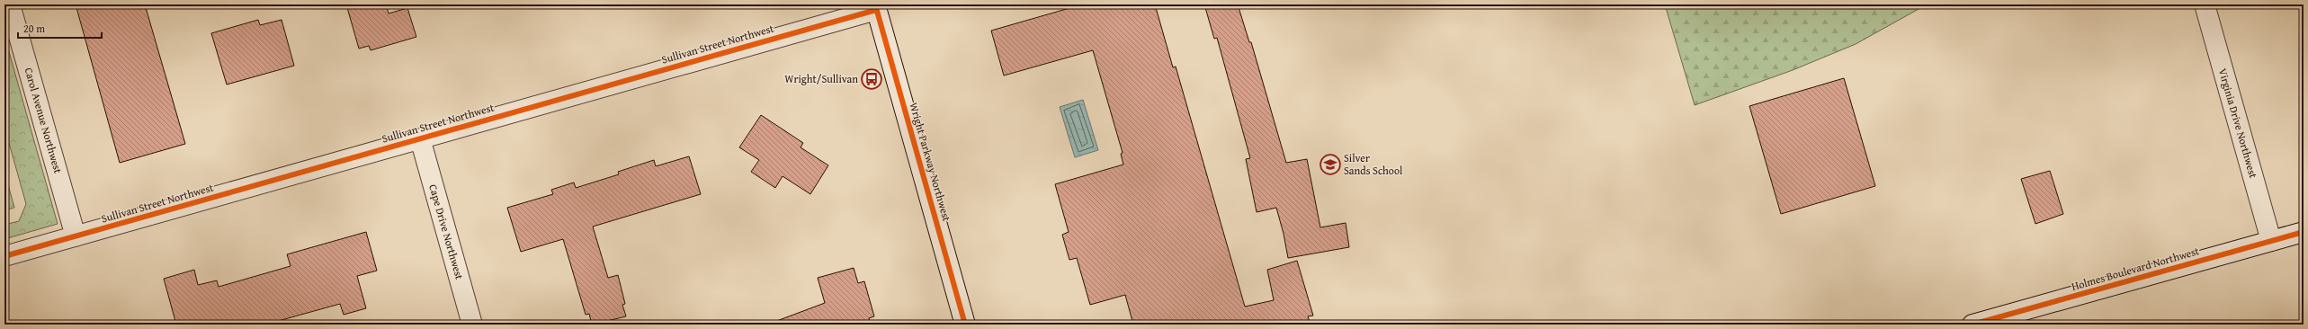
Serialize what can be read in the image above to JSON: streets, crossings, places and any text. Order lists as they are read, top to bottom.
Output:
{
  "streets": {
    "street": [
      "Sullivan Street Northwest",
      "Carol Avenue Northwest",
      "Virginia Drive Northwest",
      "Wright Parkway Northwest",
      "Cape Drive Northwest",
      "Holmes Boulevard Northwest"
    ]
  },
  "crossings": [
    ["Sullivan Street Northwest", "Carol Avenue Northwest"],
    ["Sullivan Street Northwest", "Wright Parkway Northwest"],
    ["Sullivan Street Northwest", "Cape Drive Northwest"],
    ["Virginia Drive Northwest", "Holmes Boulevard Northwest"]
  ],
  "places": {
    "bus stop": ["Wright/Sullivan"],
    "school or university": ["Silver Sands School"]
  },
  "scale_bar": "20 m"
}
